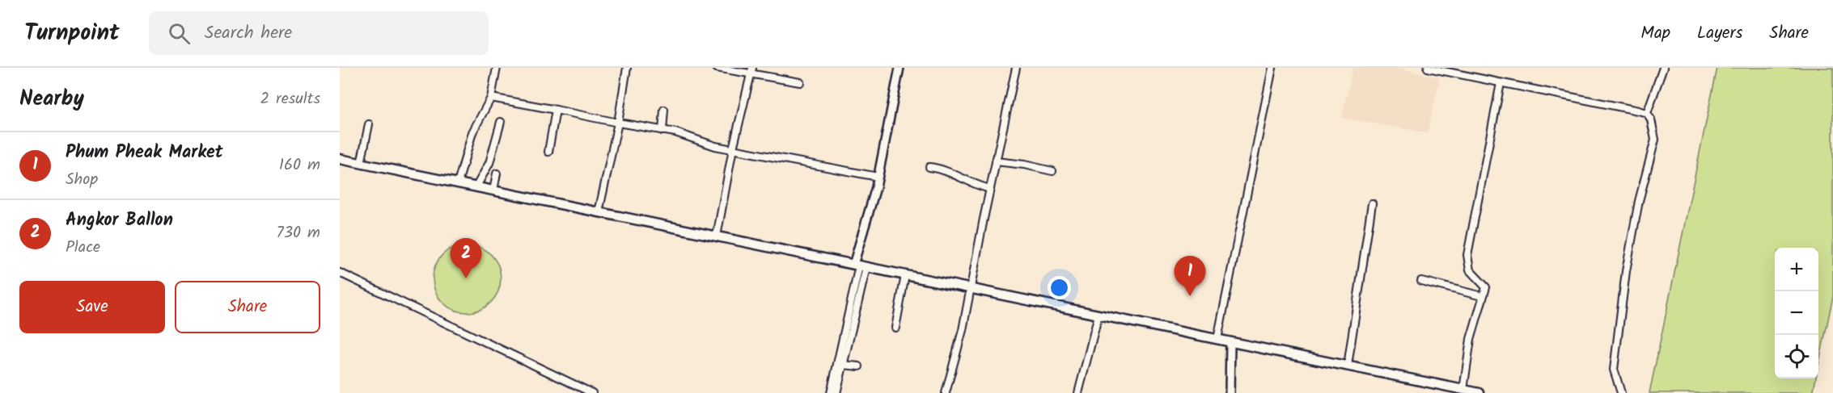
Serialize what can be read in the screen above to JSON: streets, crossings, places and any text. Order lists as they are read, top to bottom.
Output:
{
  "page": {
    "header": "Turnpoint",
    "search": "Search here",
    "nav": ["Map", "Layers", "Share"],
    "heading": ["Nearby", "2 results"],
    "list": [
      {
        "mark": "1",
        "name": "Phum Pheak Market",
        "note": "Shop",
        "value": "160 m"
      },
      {
        "mark": "2",
        "name": "Angkor Ballon",
        "note": "Place",
        "value": "730 m"
      }
    ],
    "pins": ["2", "1"],
    "map_buttons": ["+", "−"],
    "buttons": ["Save", "Share"]
  }
}
